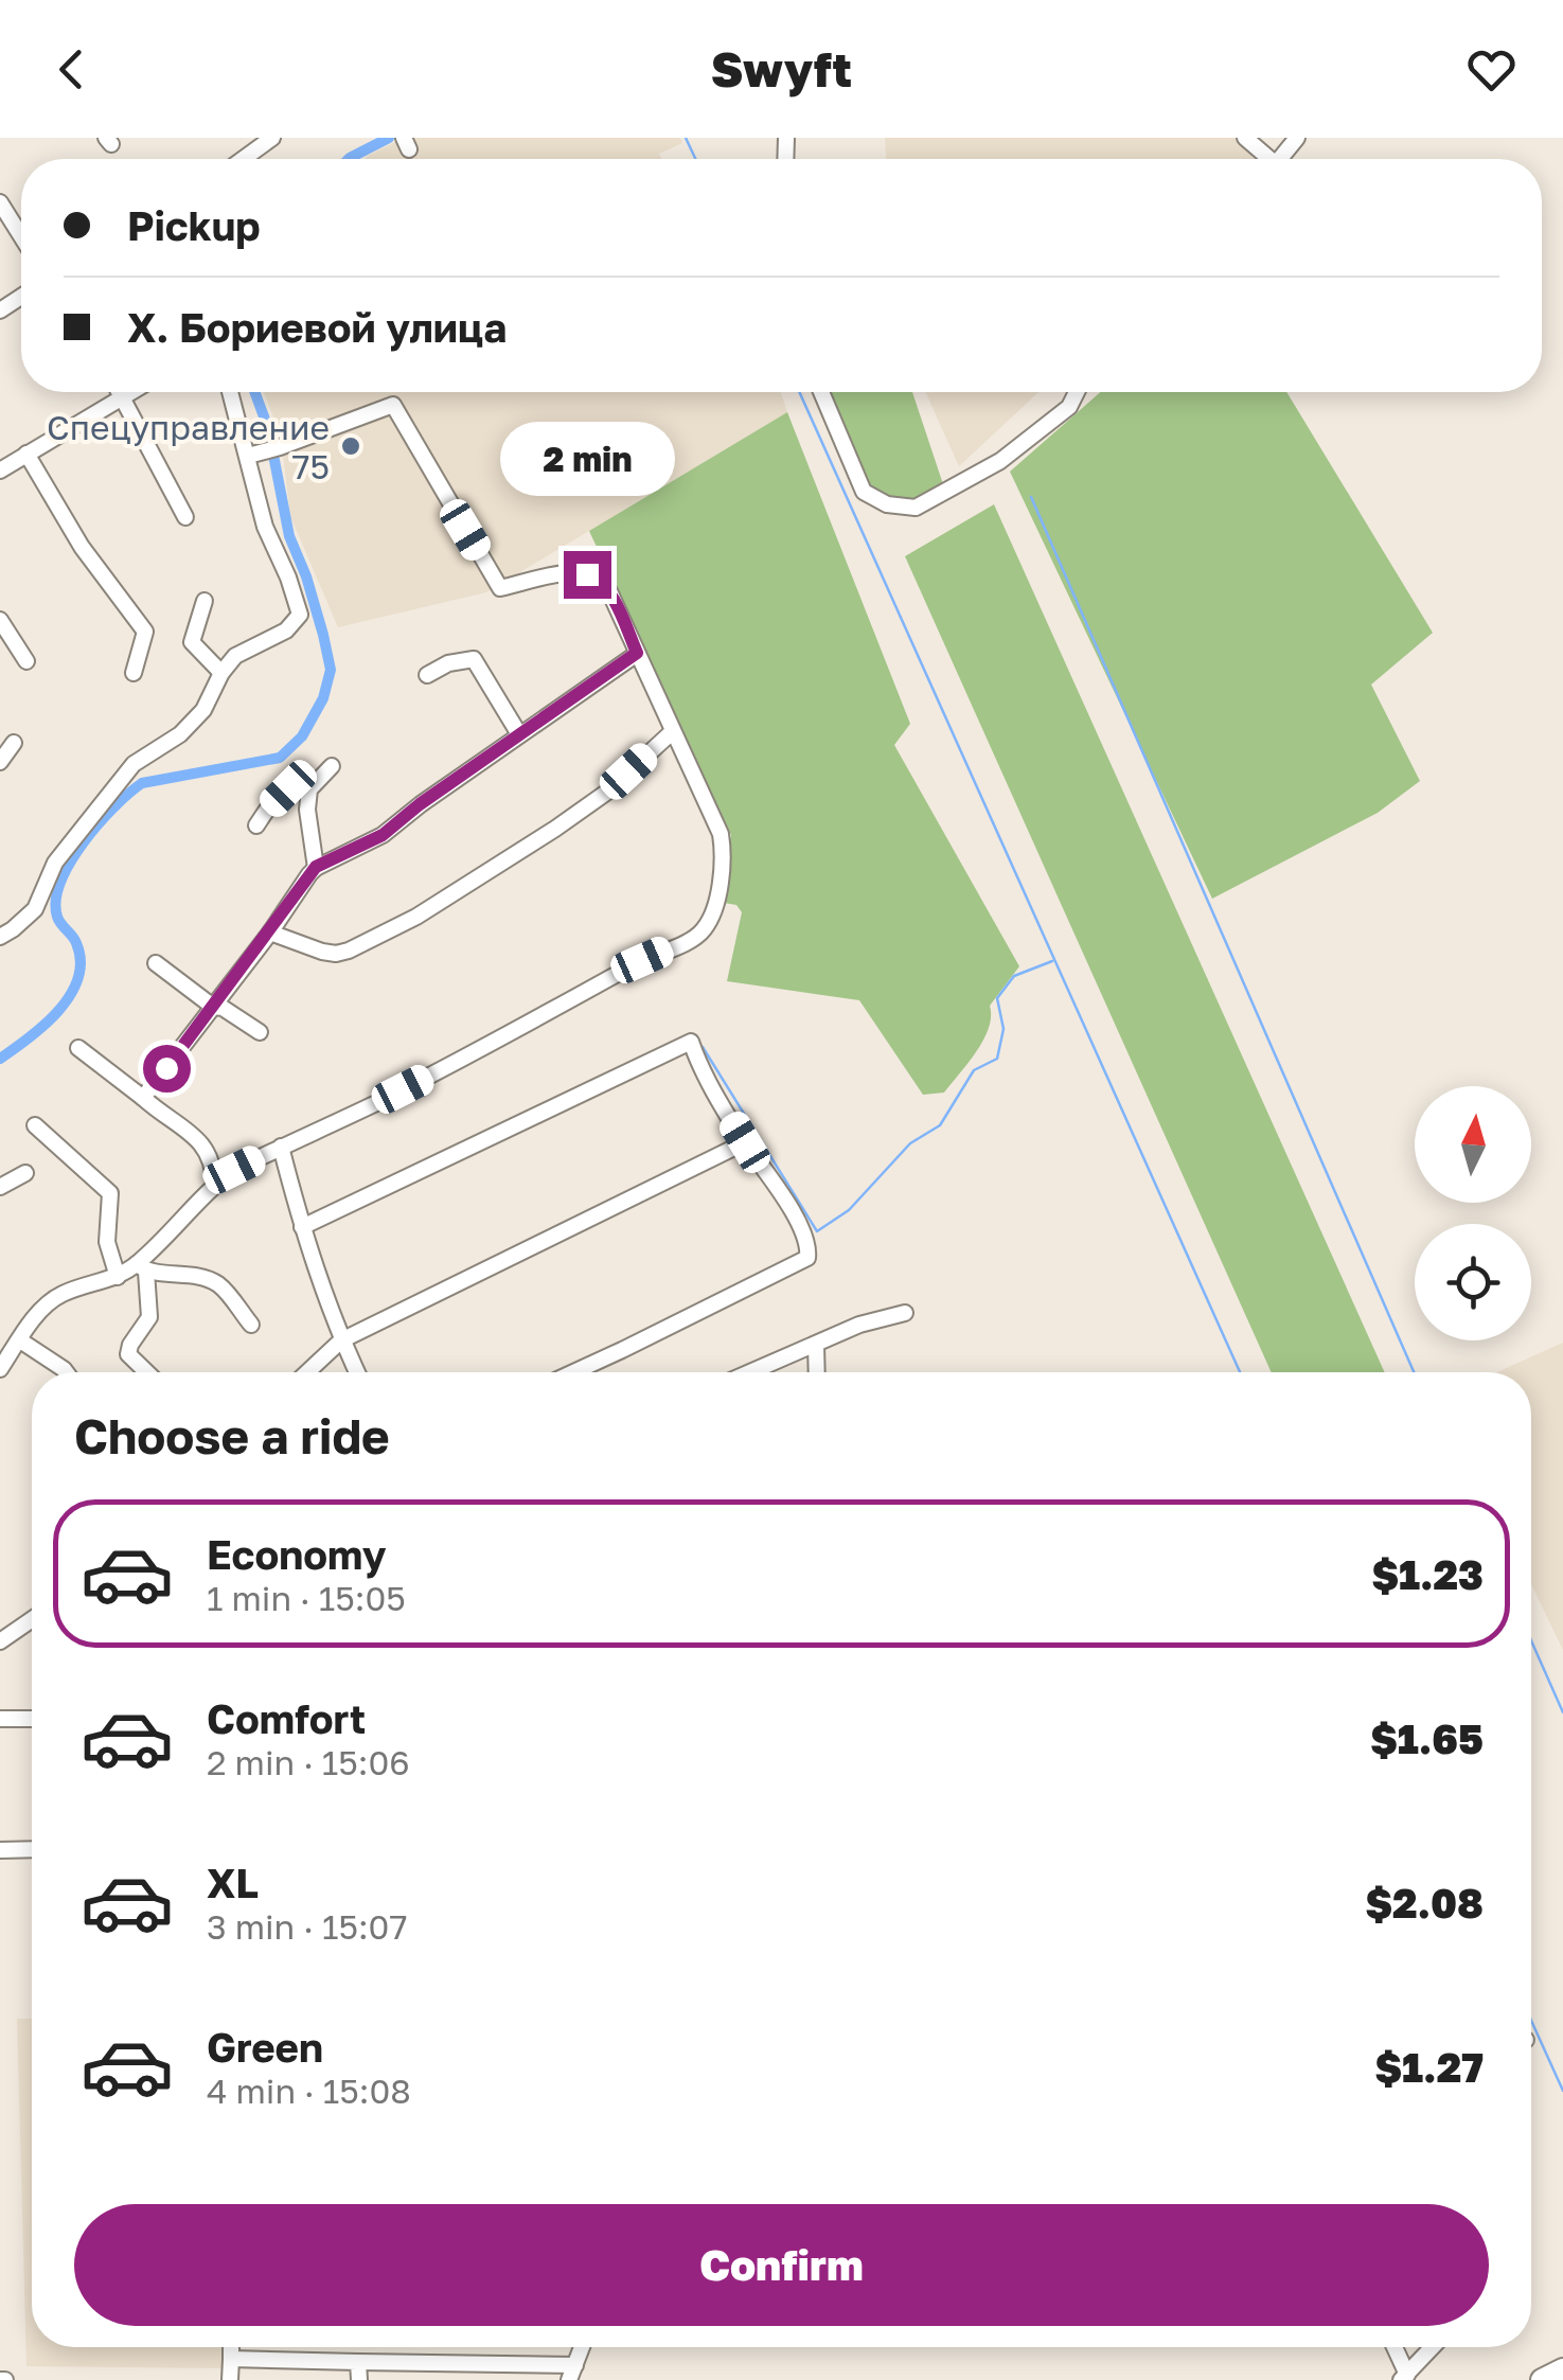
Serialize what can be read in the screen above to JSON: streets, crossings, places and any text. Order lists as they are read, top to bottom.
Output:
{
  "places": ["Спецуправление 75"],
  "north": "top",
  "page": {
    "header": "Swyft",
    "banner": ["Pickup", "Х. Бориевой улица"],
    "bubble": "2 min",
    "heading": "Choose a ride",
    "list": [
      {
        "name": "Economy",
        "note": "1 min · 15:05",
        "value": "$1.23"
      },
      {
        "name": "Comfort",
        "note": "2 min · 15:06",
        "value": "$1.65"
      },
      {
        "name": "XL",
        "note": "3 min · 15:07",
        "value": "$2.08"
      },
      {
        "name": "Green",
        "note": "4 min · 15:08",
        "value": "$1.27"
      }
    ],
    "buttons": "Confirm"
  }
}
